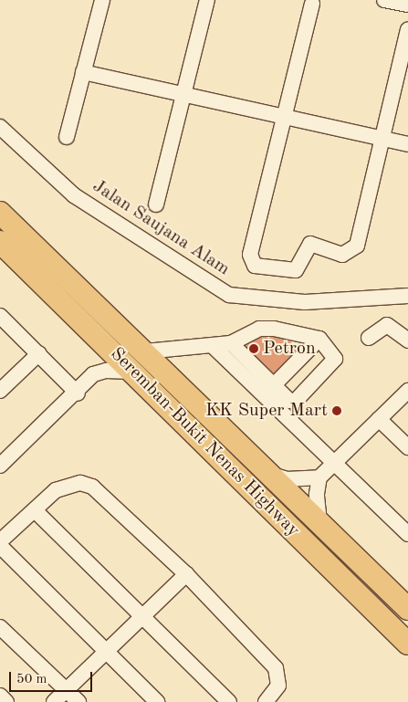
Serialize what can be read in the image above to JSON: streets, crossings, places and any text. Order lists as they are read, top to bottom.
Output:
{
  "streets": {
    "highway": ["Seremban-Bukit Nenas Highway"],
    "street": ["Jalan Saujana Alam"]
  },
  "places": ["Petron", "KK Super Mart"],
  "scale_bar": "50 m"
}
